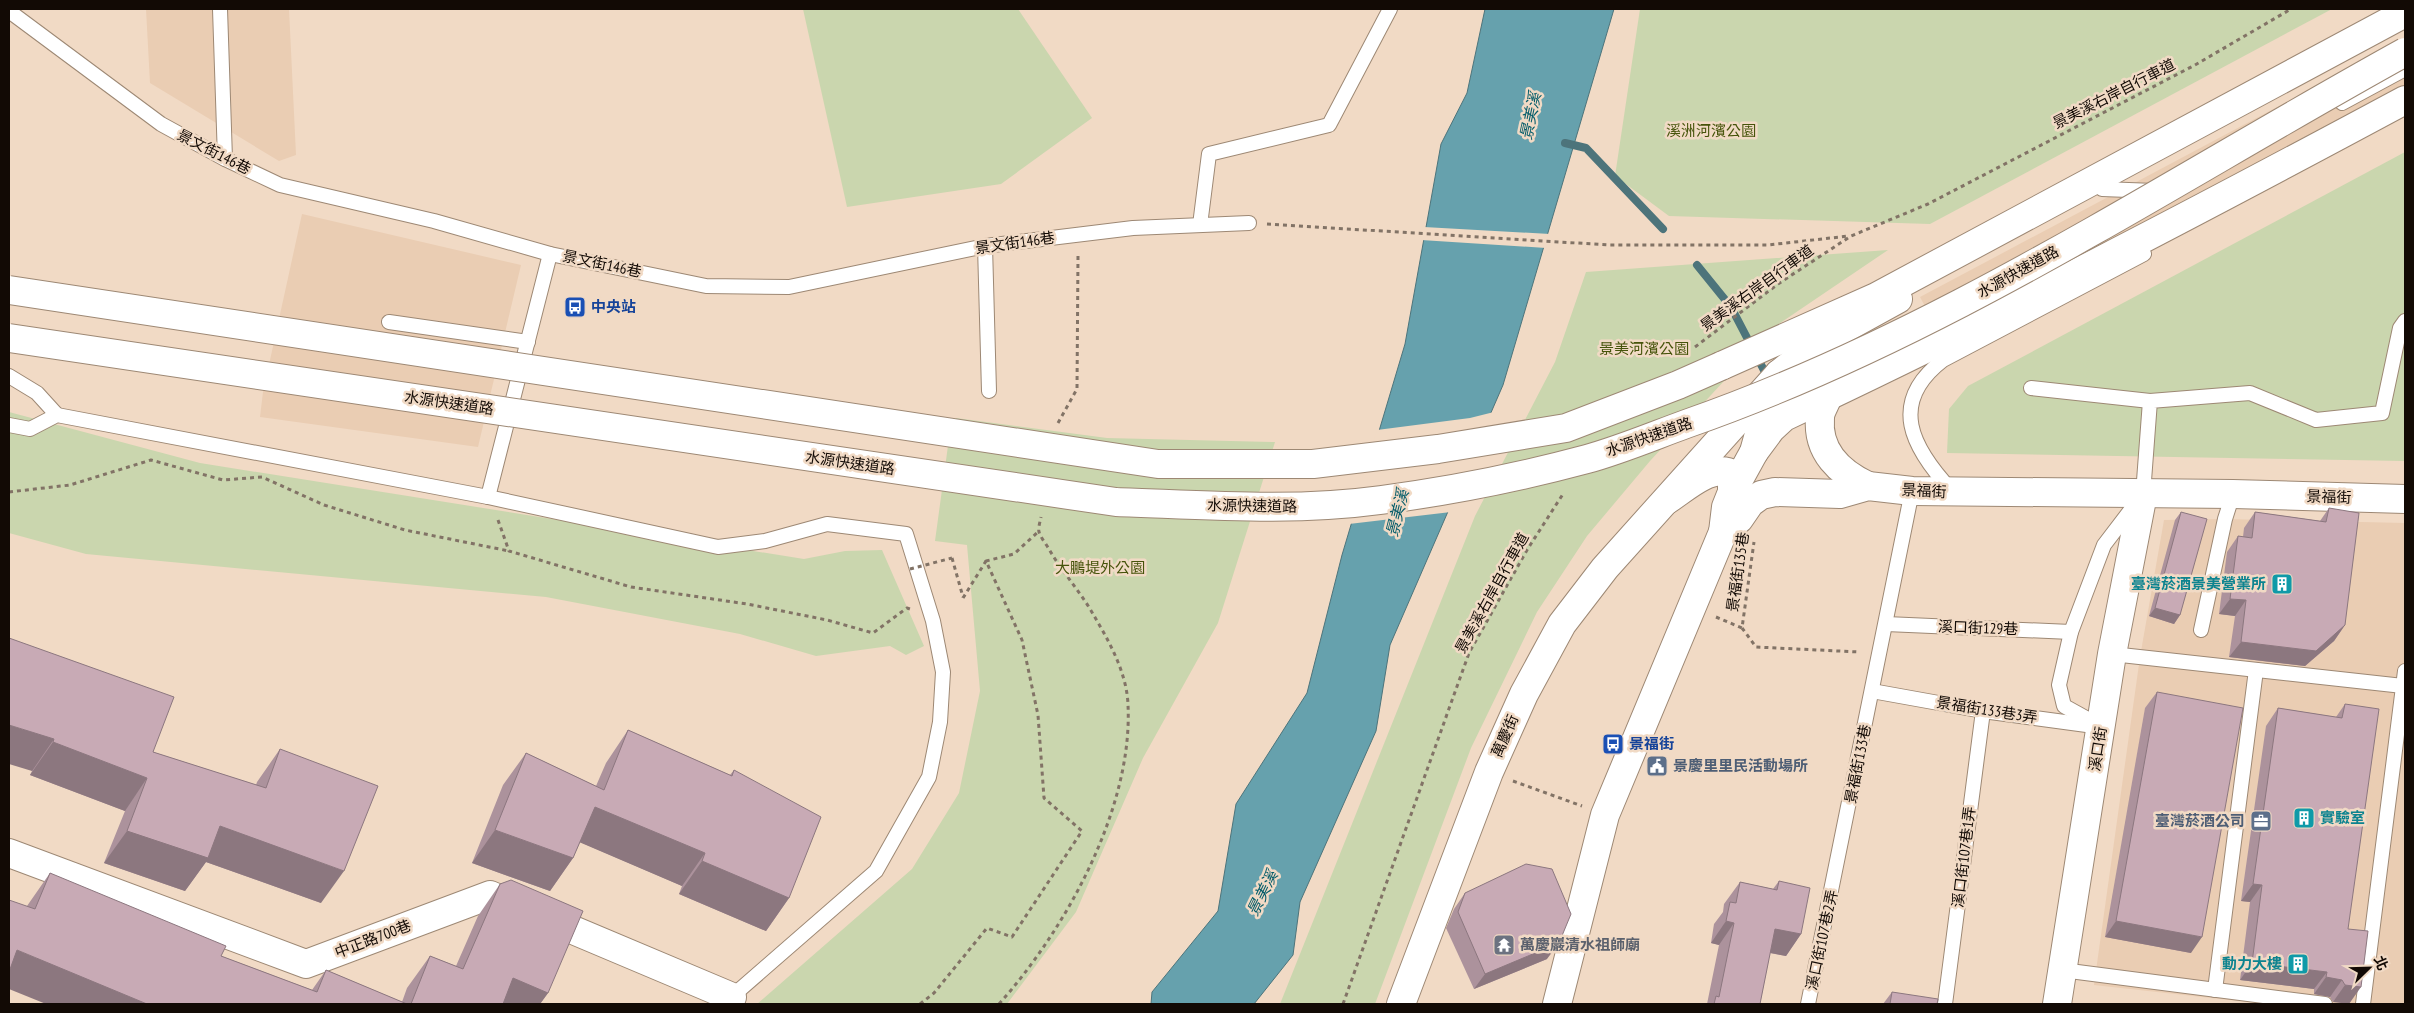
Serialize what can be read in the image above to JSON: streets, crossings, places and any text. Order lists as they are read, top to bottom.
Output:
{
  "streets": {
    "main road": [
      "水源快速道路",
      "景福街",
      "萬慶街",
      "溪口街",
      "中正路700巷"
    ],
    "lane": [
      "景文街146巷",
      "溪口街129巷",
      "景福街133巷3弄",
      "景福街133巷",
      "溪口街107巷1弄",
      "溪口街107巷2弄"
    ],
    "path": ["景美溪右岸自行車道", "景福街135巷"]
  },
  "crossings": [
    ["景福街", "景福街135巷"],
    ["景福街", "溪口街"],
    ["景福街", "景福街133巷"],
    ["溪口街129巷", "景福街133巷"],
    ["景福街133巷3弄", "溪口街"],
    ["景福街133巷3弄", "景福街133巷"],
    ["景福街133巷3弄", "溪口街107巷1弄"],
    ["景福街133巷", "溪口街107巷2弄"]
  ],
  "water": ["景美溪"],
  "parks": ["溪洲河濱公園", "景美河濱公園", "大鵬堤外公園"],
  "places": {
    "bus stop": ["中央站", "景福街"],
    "building": ["臺灣菸酒景美營業所", "實驗室", "動力大樓"],
    "public building": ["景慶里里民活動場所"],
    "office": ["臺灣菸酒公司"],
    "temple": ["萬慶巖清水祖師廟"]
  },
  "north": "top right"
}
